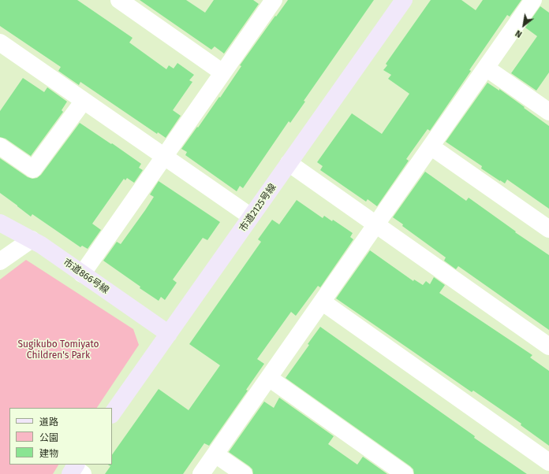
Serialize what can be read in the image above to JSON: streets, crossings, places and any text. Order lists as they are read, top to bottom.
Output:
{
  "streets": {
    "street": ["市道2125号線", "市道866号線"]
  },
  "crossings": [
    ["市道2125号線", "市道866号線"]
  ],
  "parks": ["Sugikubo Tomiyato Children's Park"],
  "legend": ["道路", "公園", "建物"],
  "north": "bottom left"
}
